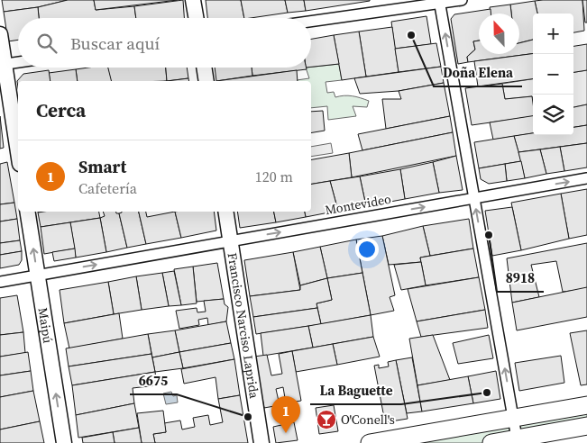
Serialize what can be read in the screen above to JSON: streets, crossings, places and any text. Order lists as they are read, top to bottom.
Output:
{
  "streets": {
    "main road": ["Maipú", "Francisco Narciso Laprida"],
    "street": ["Montevideo"]
  },
  "crossings": [
    ["Montevideo", "Maipú"],
    ["Montevideo", "Francisco Narciso Laprida"]
  ],
  "one_way": ["Montevideo", "Maipú"],
  "places": {
    "other": [
      "Doña Elena",
      "8918",
      "La Baguette",
      "6675"
    ],
    "bar": ["O'Conell's"]
  },
  "north": "top",
  "page": {
    "map_buttons": ["+", "−"],
    "search": "Buscar aquí",
    "heading": "Cerca",
    "list": [
      {
        "mark": "1",
        "name": "Smart",
        "note": "Cafetería",
        "value": "120 m"
      }
    ],
    "pins": "1"
  }
}
